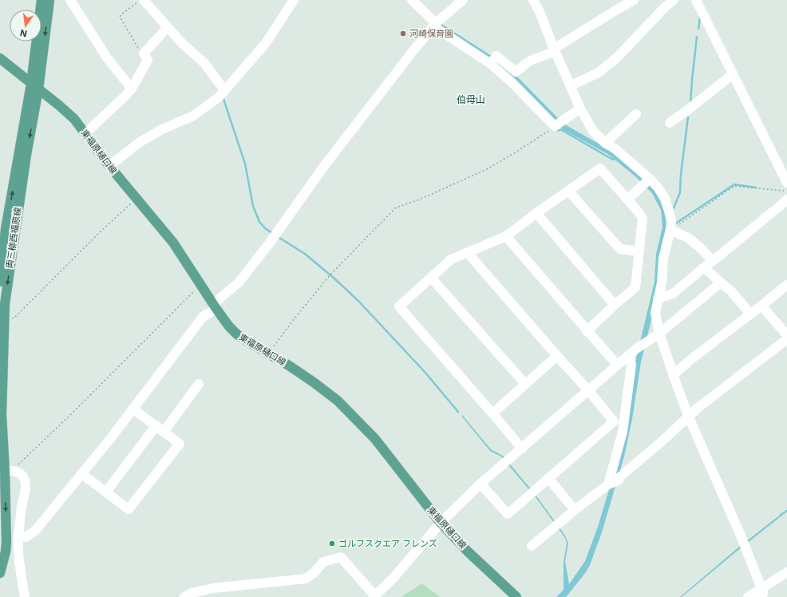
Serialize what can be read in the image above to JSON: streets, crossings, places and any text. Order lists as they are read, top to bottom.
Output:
{
  "streets": {
    "main road": ["東福原樋口線", "両三柳西福原線"]
  },
  "crossings": [
    ["東福原樋口線", "両三柳西福原線"]
  ],
  "districts": ["伯母山"],
  "places": ["河崎保育園", "ゴルフスクエア フレンズ"],
  "north": "bottom"
}
